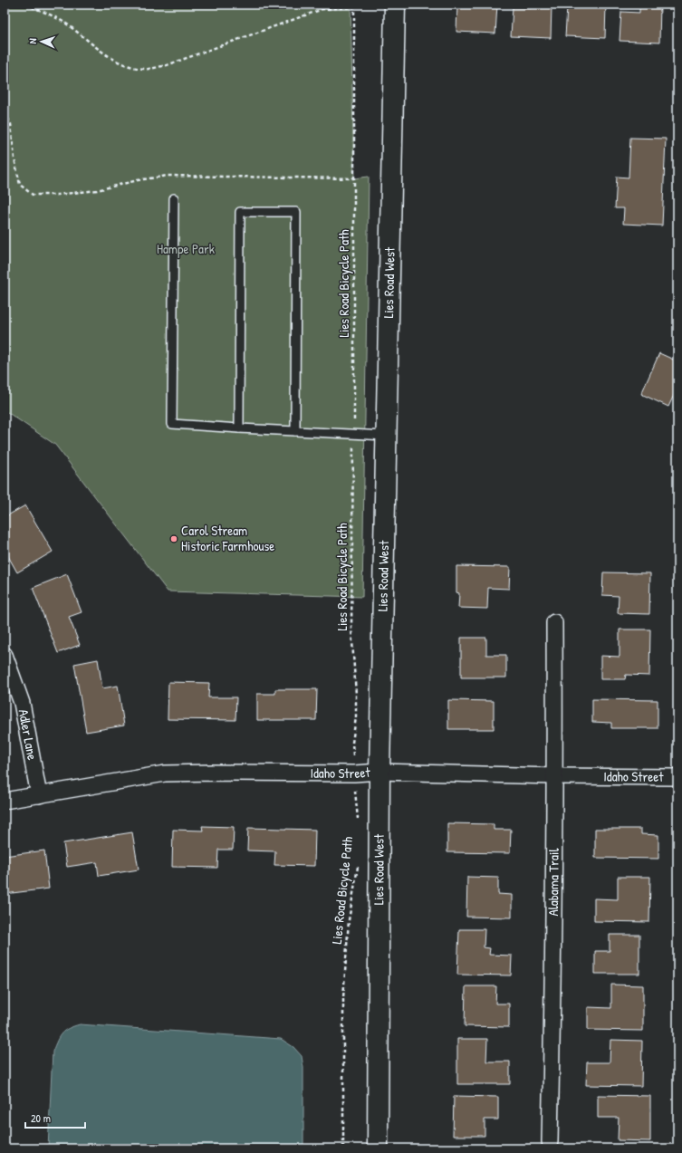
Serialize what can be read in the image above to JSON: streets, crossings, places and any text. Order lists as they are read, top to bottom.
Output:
{
  "streets": {
    "street": [
      "Lies Road West",
      "Adler Lane",
      "Idaho Street",
      "Alabama Trail"
    ],
    "path": ["Lies Road Bicycle Path"]
  },
  "crossings": [
    ["Lies Road Bicycle Path", "Idaho Street"],
    ["Lies Road West", "Idaho Street"],
    ["Adler Lane", "Idaho Street"],
    ["Idaho Street", "Alabama Trail"]
  ],
  "parks": ["Hampe Park"],
  "places": ["Carol Stream Historic Farmhouse"],
  "scale_bar": "20 m",
  "north": "left"
}
